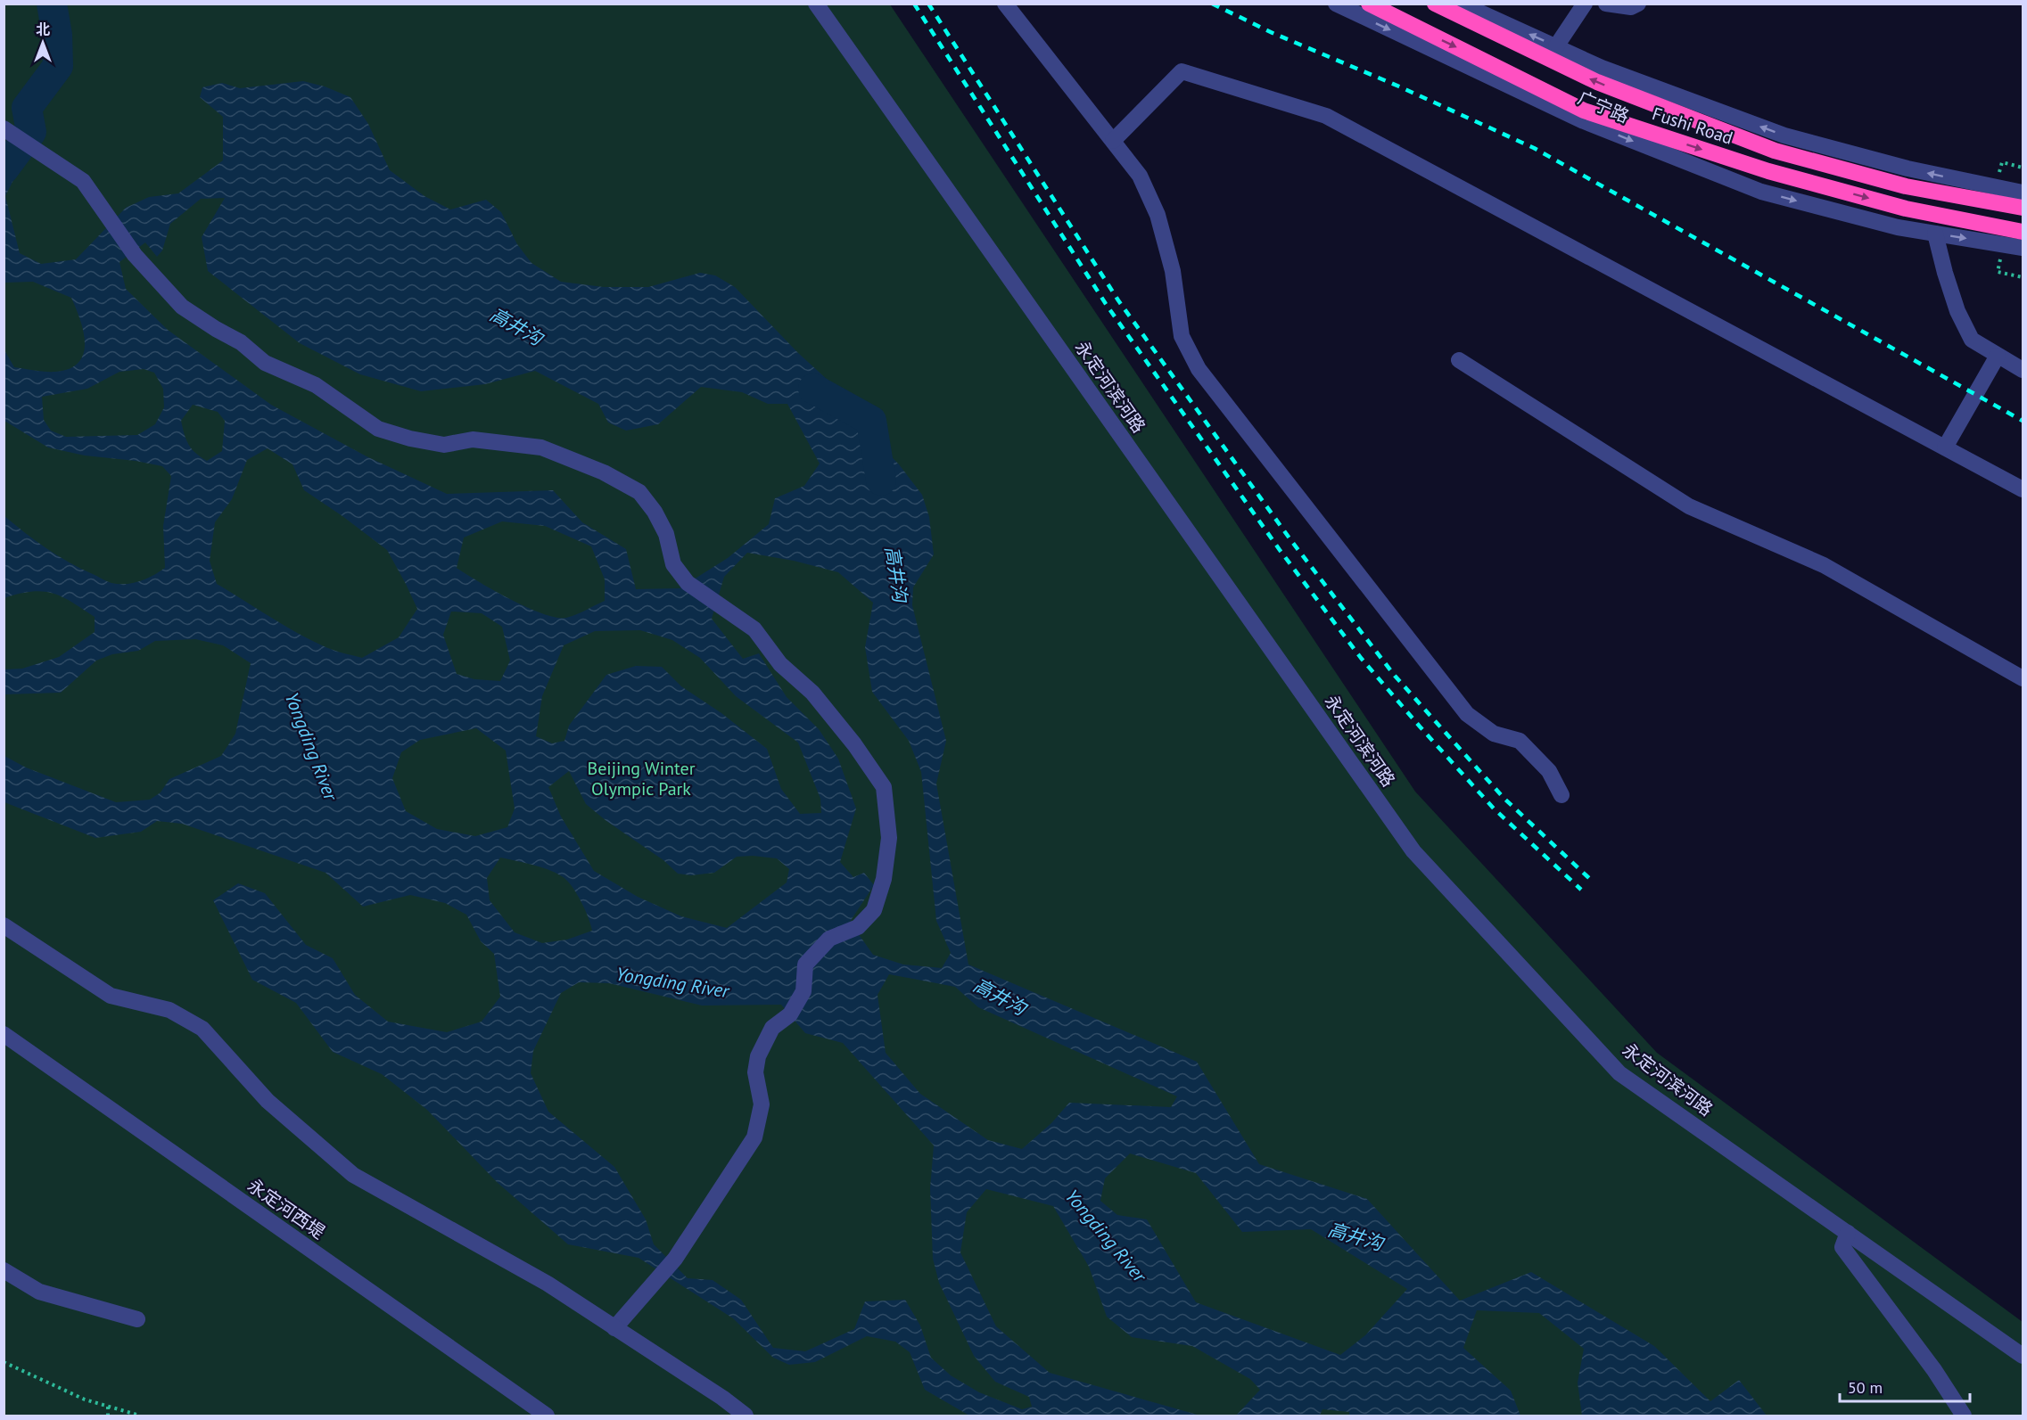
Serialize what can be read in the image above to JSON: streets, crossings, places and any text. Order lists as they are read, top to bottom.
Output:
{
  "streets": {
    "highway": ["Fushi Road"],
    "street": ["广宁路", "永定河滨河路", "永定河西堤"]
  },
  "water": ["高井沟", "Yongding River"],
  "parks": ["Beijing Winter Olympic Park"],
  "scale_bar": "50 m",
  "north": "top"
}
